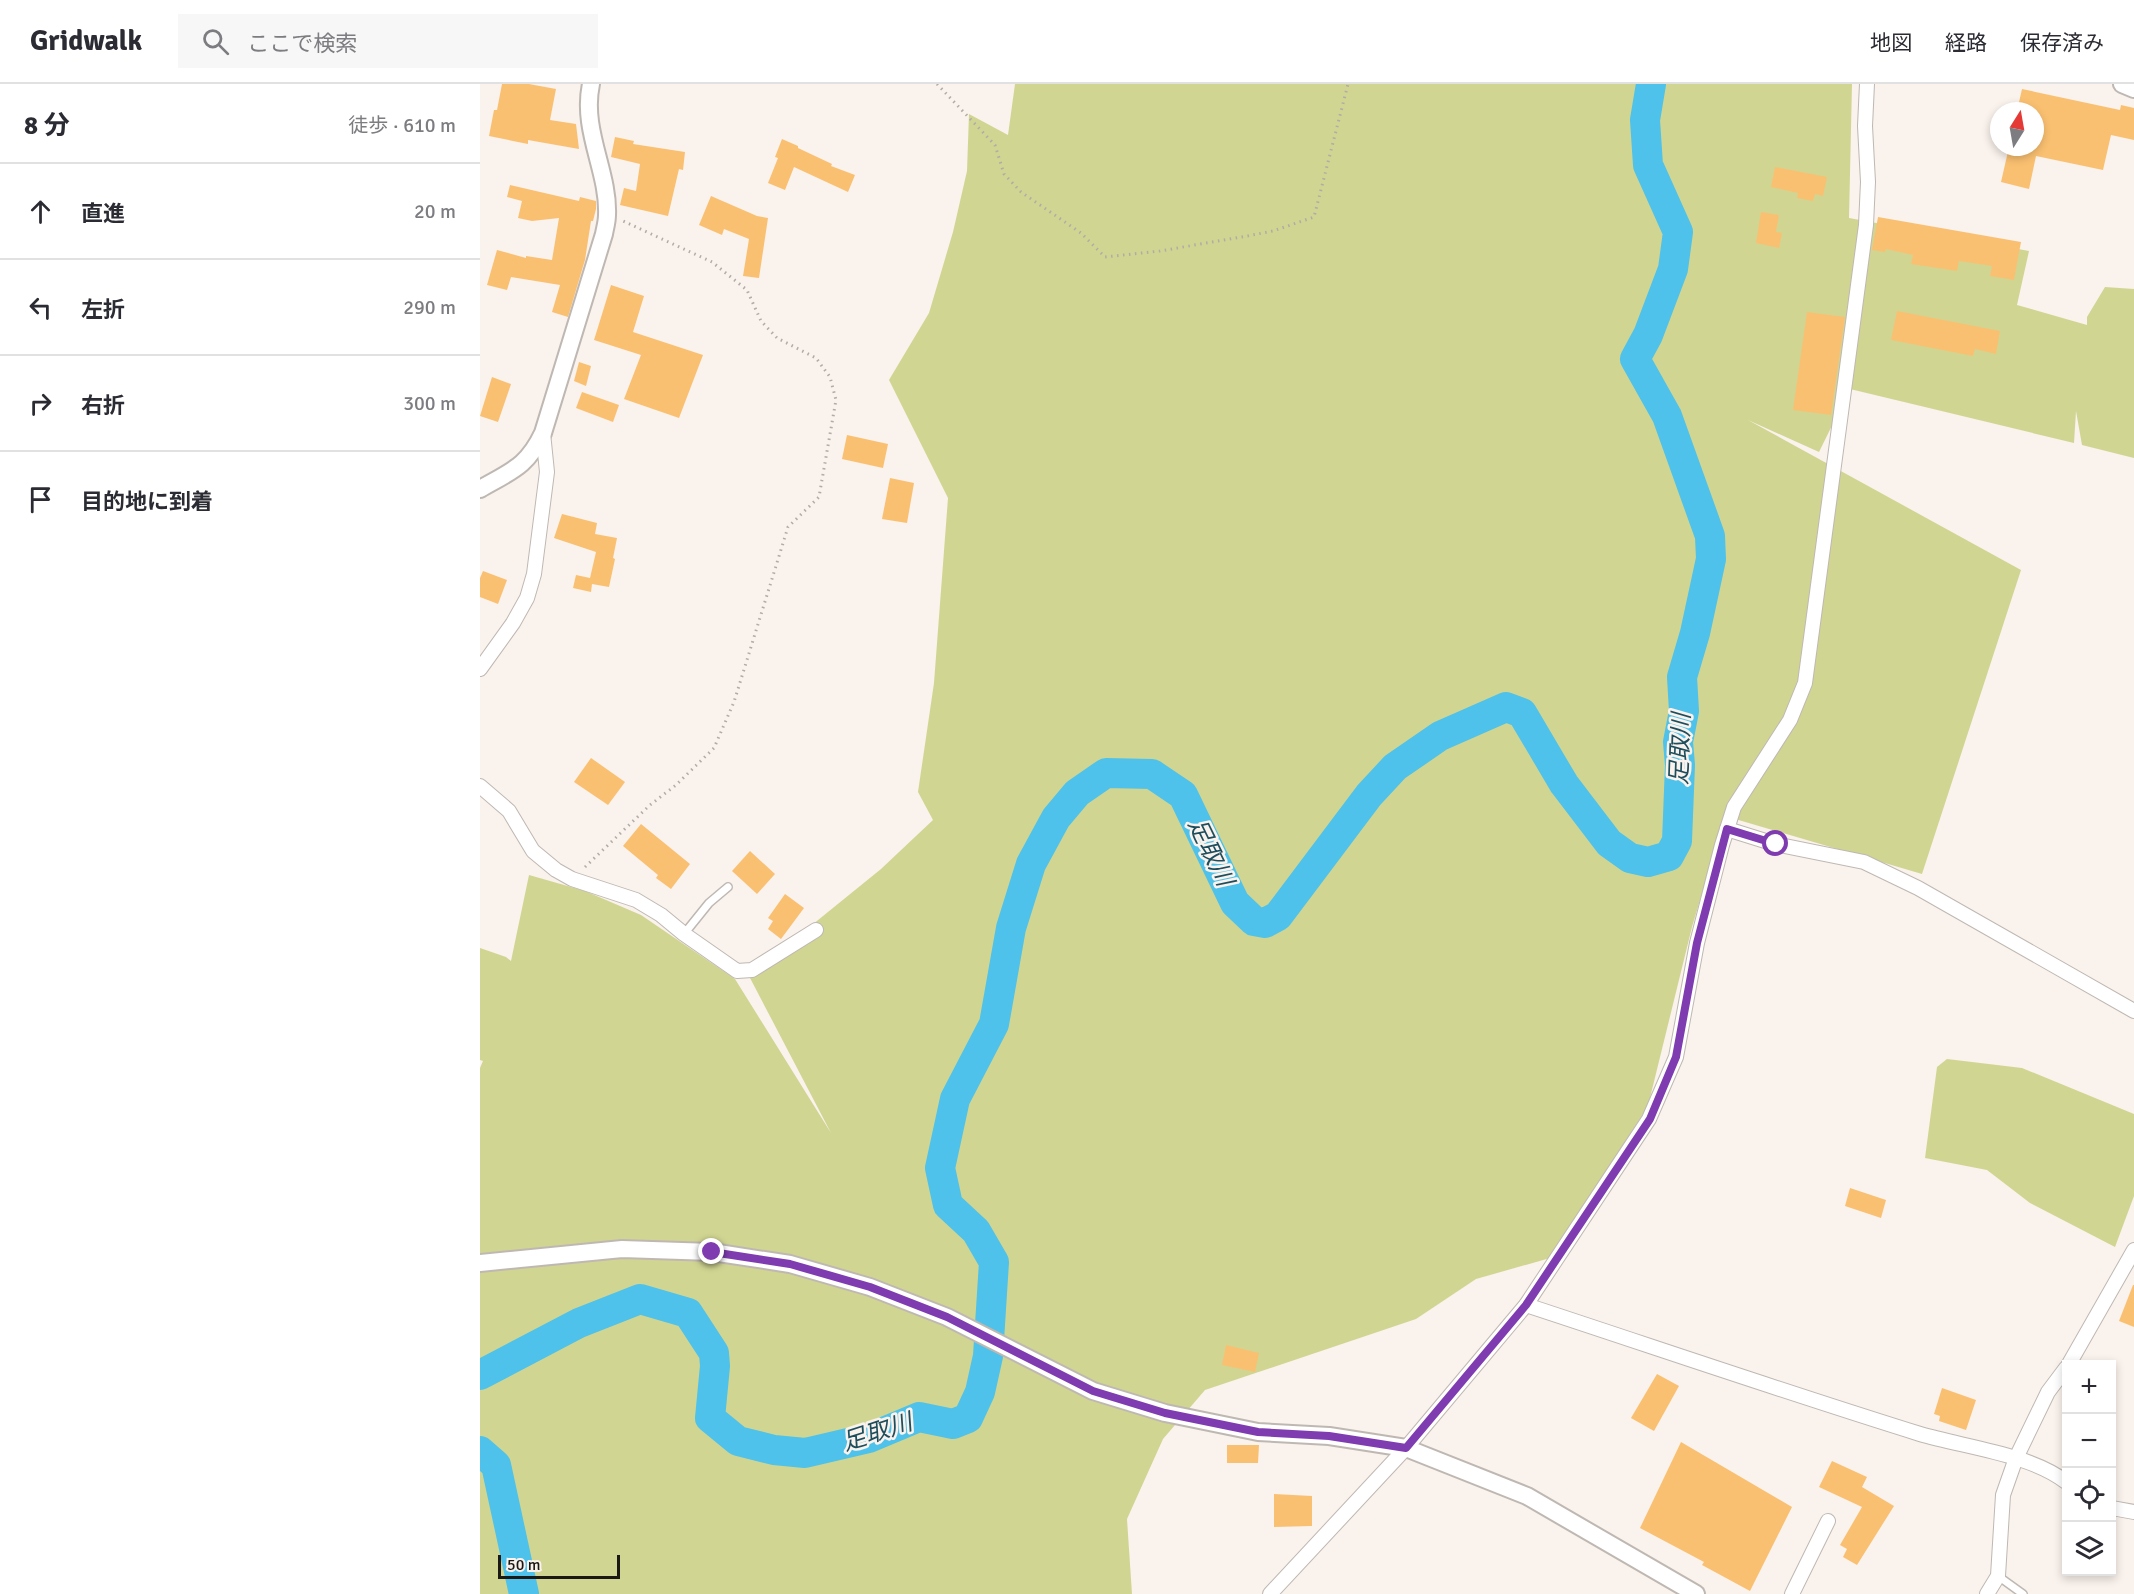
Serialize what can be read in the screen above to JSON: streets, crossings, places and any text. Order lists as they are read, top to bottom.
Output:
{
  "water": ["足取川"],
  "scale_bar": "50 m",
  "north": "top",
  "page": {
    "header": "Gridwalk",
    "search": "ここで検索",
    "nav": ["地図", "経路", "保存済み"],
    "heading": ["8 分", "徒歩 · 610 m"],
    "list": [
      ["直進", "20 m"],
      ["左折", "290 m"],
      ["右折", "300 m"],
      "目的地に到着"
    ],
    "map_buttons": ["+", "−"],
    "scale": "50 m"
  }
}
